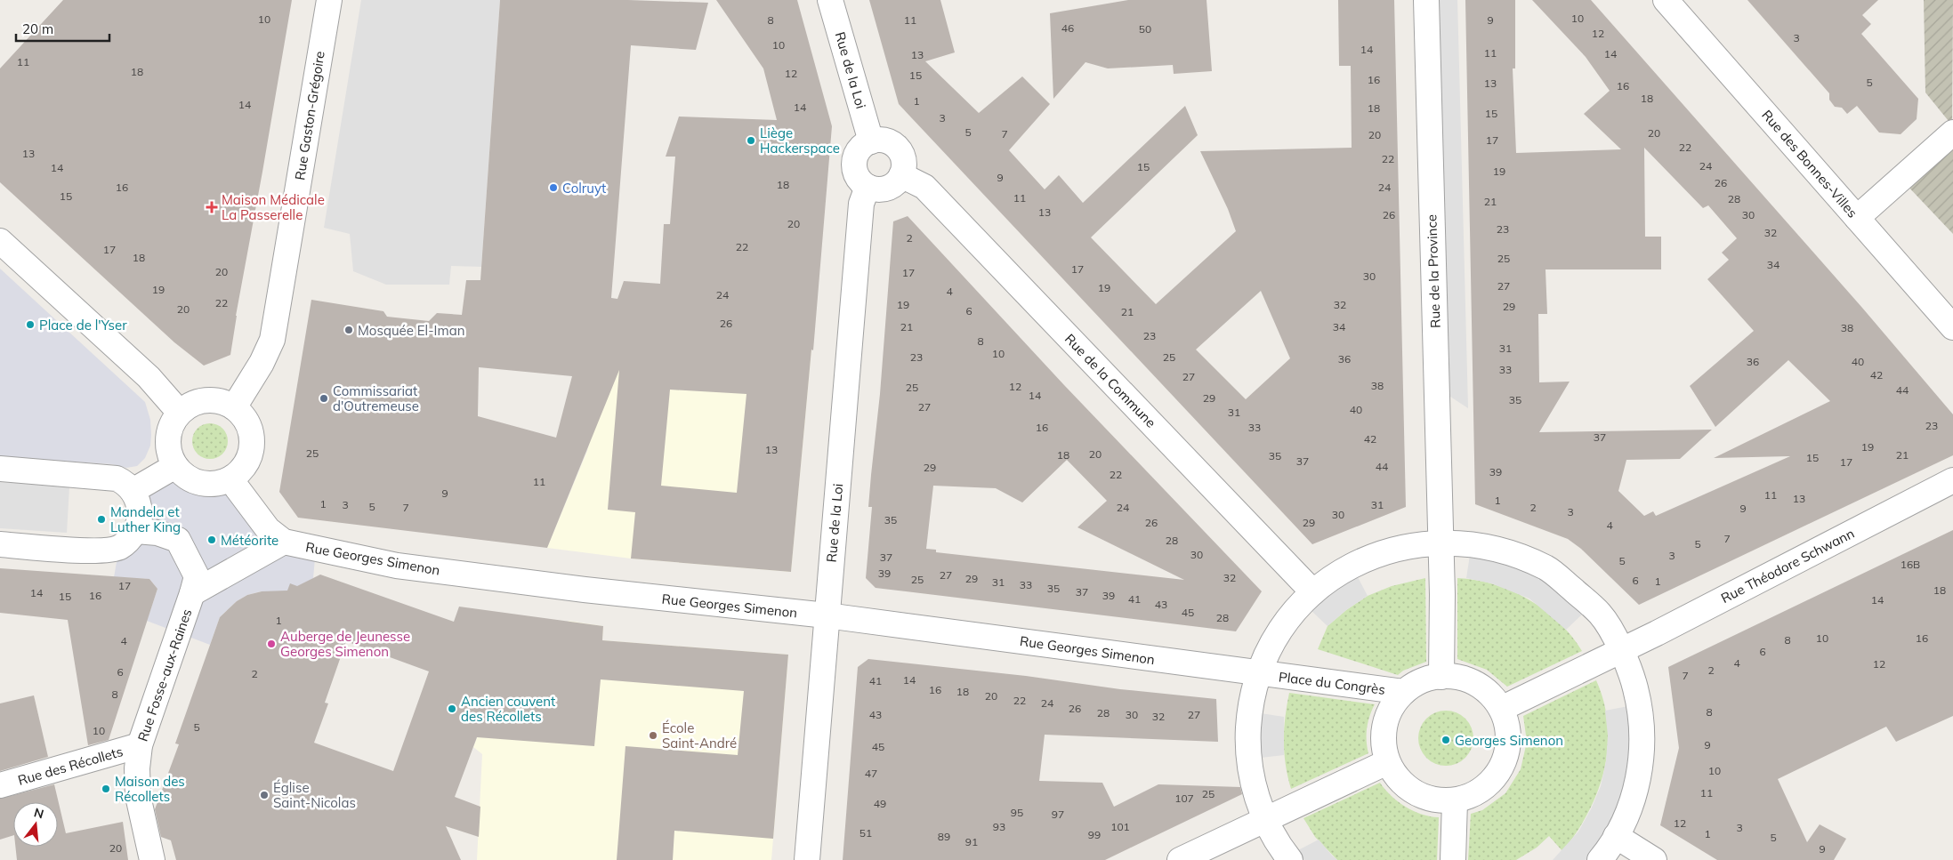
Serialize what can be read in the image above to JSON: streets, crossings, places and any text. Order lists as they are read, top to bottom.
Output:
{
  "streets": {
    "street": [
      "Rue de la Loi",
      "Rue Gaston-Grégoire",
      "Rue des Bonnes-Villes",
      "Rue de la Province",
      "Rue de la Commune",
      "Rue Georges Simenon",
      "Rue Théodore Schwann",
      "Rue Fosse-aux-Raines",
      "Place du Congrès",
      "Rue des Récollets"
    ]
  },
  "crossings": [
    ["Rue de la Loi", "Rue de la Commune"],
    ["Rue de la Loi", "Rue Georges Simenon"],
    ["Rue Gaston-Grégoire", "Rue Georges Simenon"],
    ["Rue de la Province", "Place du Congrès"],
    ["Rue de la Commune", "Place du Congrès"],
    ["Rue Georges Simenon", "Rue Fosse-aux-Raines"],
    ["Rue Georges Simenon", "Place du Congrès"],
    ["Rue Théodore Schwann", "Place du Congrès"],
    ["Rue Fosse-aux-Raines", "Rue des Récollets"]
  ],
  "places": {
    "other": [
      "Liège Hackerspace",
      "Colruyt",
      "Place de l'Yser",
      "Mosquée El-Iman",
      "Commissariat d'Outremeuse",
      "Mandela et Luther King",
      "Météorite",
      "Auberge de Jeunesse Georges Simenon",
      "Ancien couvent des Récollets",
      "École Saint-André",
      "Georges Simenon",
      "Maison des Récollets",
      "Église Saint-Nicolas"
    ],
    "health": ["Maison Médicale La Passerelle"]
  },
  "house_numbers": [
    "10",
    "10",
    "8",
    "11",
    "9",
    "46",
    "50",
    "12",
    "3",
    "10",
    "14",
    "11",
    "14",
    "13",
    "11",
    "18",
    "12",
    "15",
    "16",
    "5",
    "13",
    "16",
    "18",
    "1",
    "14",
    "14",
    "18",
    "15",
    "3",
    "5",
    "20",
    "7",
    "20",
    "17",
    "22",
    "13",
    "22",
    "24",
    "15",
    "14",
    "19",
    "9",
    "26",
    "18",
    "16",
    "24",
    "15",
    "11",
    "28",
    "21",
    "13",
    "26",
    "30",
    "20",
    "23",
    "32",
    "2",
    "22",
    "17",
    "18",
    "25",
    "34",
    "17",
    "20",
    "17",
    "30",
    "27",
    "19",
    "19",
    "4",
    "24",
    "22",
    "19",
    "32",
    "29",
    "20",
    "6",
    "21",
    "26",
    "21",
    "34",
    "38",
    "23",
    "8",
    "31",
    "10",
    "23",
    "25",
    "36",
    "36",
    "40",
    "33",
    "42",
    "27",
    "38",
    "12",
    "25",
    "44",
    "14",
    "29",
    "35",
    "27",
    "40",
    "31",
    "23",
    "16",
    "33",
    "37",
    "42",
    "19",
    "13",
    "25",
    "20",
    "18",
    "21",
    "35",
    "15",
    "37",
    "17",
    "44",
    "29",
    "39",
    "22",
    "11",
    "9",
    "11",
    "13",
    "1",
    "1",
    "3",
    "31",
    "5",
    "7",
    "24",
    "2",
    "9",
    "3",
    "30",
    "35",
    "26",
    "29",
    "4",
    "7",
    "28",
    "5",
    "30",
    "3",
    "37",
    "5",
    "16B",
    "39",
    "27",
    "32",
    "29",
    "25",
    "6",
    "1",
    "31",
    "33",
    "17",
    "35",
    "18",
    "37",
    "14",
    "16",
    "39",
    "15",
    "41",
    "14",
    "43",
    "45",
    "28",
    "1",
    "10",
    "16",
    "8",
    "4",
    "6",
    "4",
    "12",
    "2",
    "6",
    "2",
    "7",
    "14",
    "41",
    "16",
    "18",
    "8",
    "20",
    "22",
    "24",
    "26",
    "8",
    "28",
    "43",
    "30",
    "27",
    "32",
    "5",
    "10",
    "9",
    "45",
    "10",
    "47",
    "11",
    "25",
    "107",
    "49",
    "95",
    "97",
    "12",
    "93",
    "101",
    "3",
    "51",
    "1",
    "99",
    "89",
    "5",
    "91",
    "20",
    "9"
  ],
  "scale_bar": "20 m",
  "north": "top"
}
